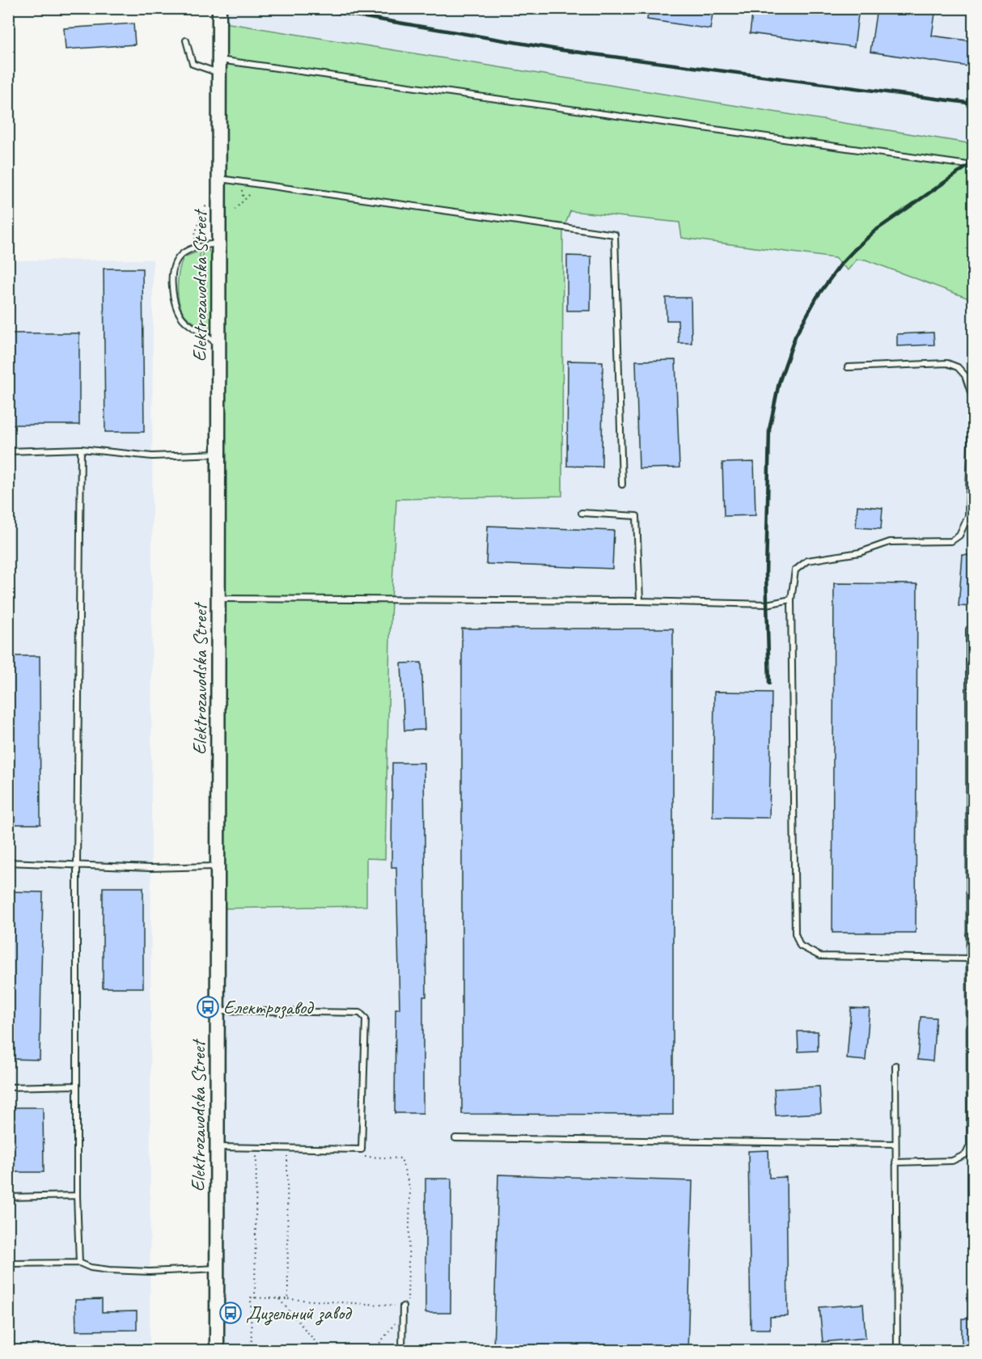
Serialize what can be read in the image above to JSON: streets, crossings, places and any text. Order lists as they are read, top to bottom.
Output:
{
  "streets": {
    "main road": ["Elektrozavodska Street"]
  },
  "places": {
    "bus stop": ["Електрозавод", "Дизельний завод"]
  }
}
